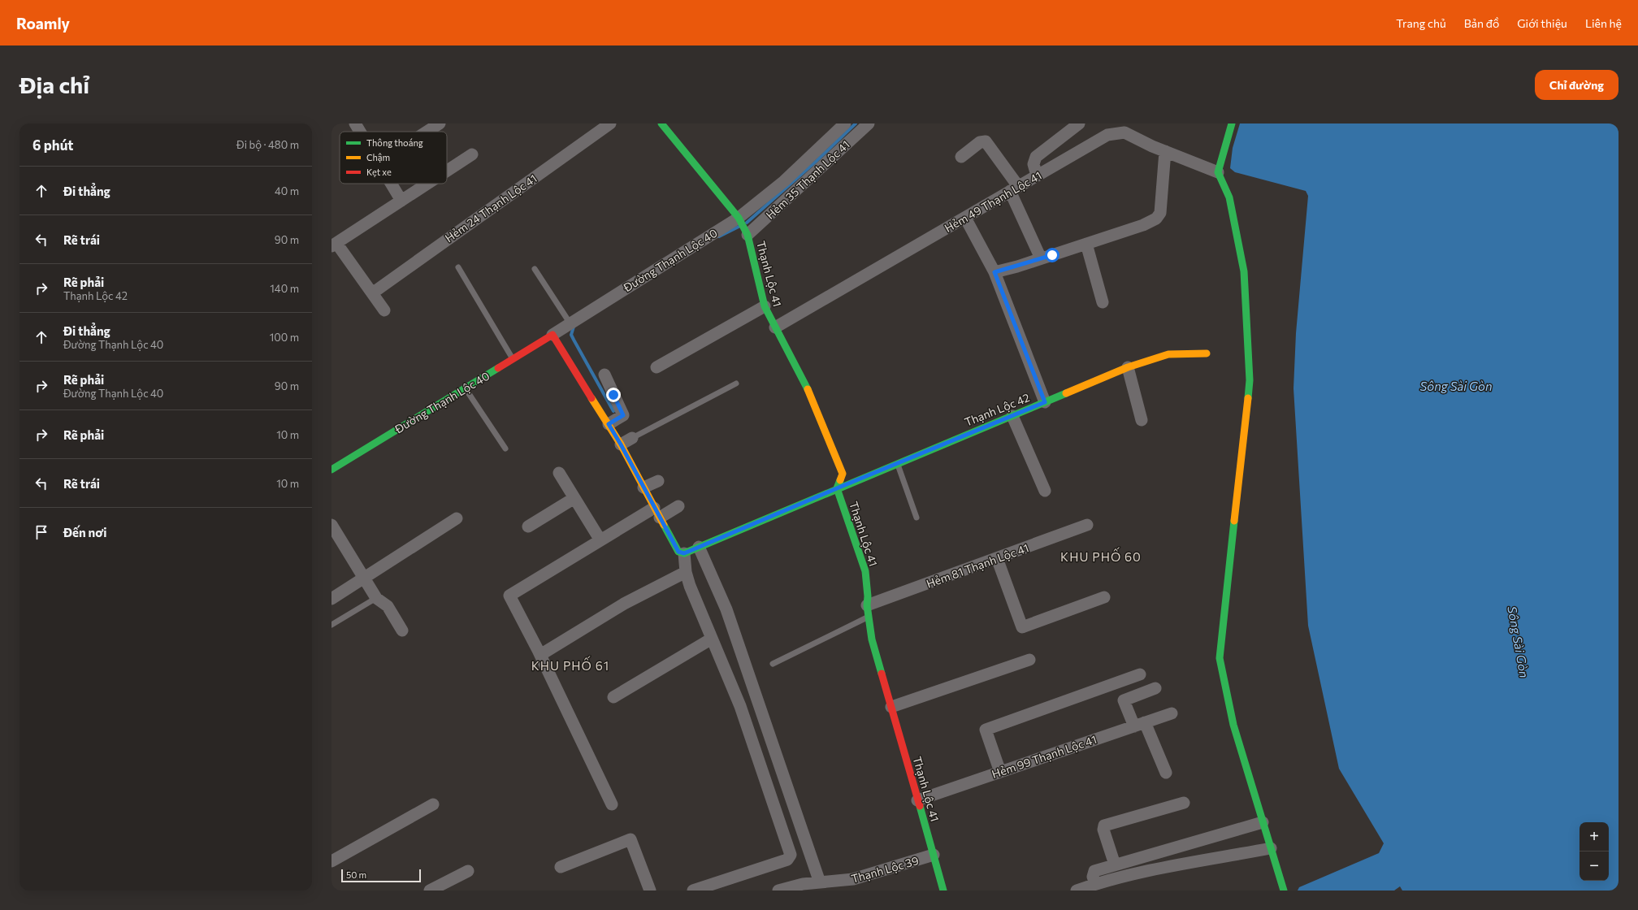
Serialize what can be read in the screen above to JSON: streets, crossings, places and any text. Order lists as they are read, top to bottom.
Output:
{
  "streets": {
    "street": [
      "Hẻm 35 Thạnh Lộc 41",
      "Hẻm 49 Thạnh Lộc 41",
      "Hẻm 24 Thạnh Lộc 41",
      "Đường Thạnh Lộc 40",
      "Thạnh Lộc 41",
      "Thạnh Lộc 42",
      "Hẻm 81 Thạnh Lộc 41",
      "Hẻm 99 Thạnh Lộc 41",
      "Thạnh Lộc 39"
    ]
  },
  "crossings": [
    ["Hẻm 35 Thạnh Lộc 41", "Thạnh Lộc 41"],
    ["Hẻm 49 Thạnh Lộc 41", "Thạnh Lộc 41"],
    ["Đường Thạnh Lộc 40", "Thạnh Lộc 41"],
    ["Thạnh Lộc 41", "Thạnh Lộc 42"],
    ["Thạnh Lộc 41", "Hẻm 81 Thạnh Lộc 41"],
    ["Thạnh Lộc 41", "Hẻm 99 Thạnh Lộc 41"],
    ["Thạnh Lộc 41", "Thạnh Lộc 39"]
  ],
  "districts": ["KHU PHỐ 60", "KHU PHỐ 61"],
  "water": ["Sông Sài Gòn"],
  "legend": ["Thông thoáng", "Chậm", "Kẹt xe"],
  "scale_bar": "50 m",
  "page": {
    "header": "Roamly",
    "nav": [
      "Trang chủ",
      "Bản đồ",
      "Giới thiệu",
      "Liên hệ"
    ],
    "buttons": "Chỉ đường",
    "title": "Địa chỉ",
    "heading": ["6 phút", "Đi bộ · 480 m"],
    "list": [
      ["Đi thẳng", "40 m"],
      ["Rẽ trái", "90 m"],
      ["Rẽ phải", "Thạnh Lộc 42", "140 m"],
      ["Đi thẳng", "Đường Thạnh Lộc 40", "100 m"],
      ["Rẽ phải", "Đường Thạnh Lộc 40", "90 m"],
      ["Rẽ phải", "10 m"],
      ["Rẽ trái", "10 m"],
      "Đến nơi"
    ],
    "map_buttons": ["+", "−"],
    "scale": "50 m"
  }
}
